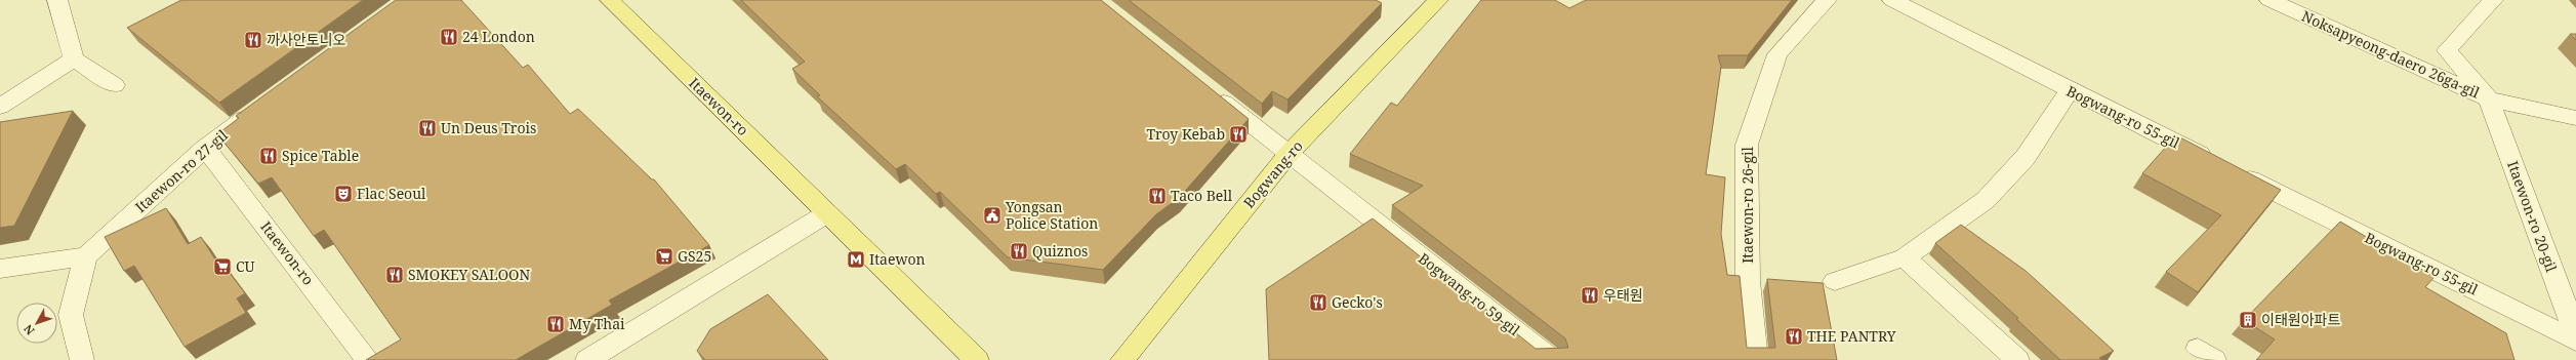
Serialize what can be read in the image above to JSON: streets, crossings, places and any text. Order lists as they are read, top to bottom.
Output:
{
  "streets": {
    "main road": ["Itaewon-ro", "Bogwang-ro"],
    "street": [
      "Noksapyeong-daero 26ga-gil",
      "Bogwang-ro 55-gil",
      "Itaewon-ro 27-gil",
      "Itaewon-ro 26-gil",
      "Itaewon-ro 20-gil",
      "Bogwang-ro 59-gil"
    ]
  },
  "crossings": [
    ["Noksapyeong-daero 26ga-gil", "Itaewon-ro 20-gil"],
    ["Itaewon-ro", "Itaewon-ro 27-gil"],
    ["Bogwang-ro", "Bogwang-ro 59-gil"]
  ],
  "places": {
    "restaurant": [
      "24 London",
      "까사안토니오",
      "Un Deus Trois",
      "Troy Kebab",
      "Spice Table",
      "Taco Bell",
      "Quiznos",
      "SMOKEY SALOON",
      "우태원",
      "Gecko's",
      "My Thai",
      "THE PANTRY"
    ],
    "theatre": ["Flac Seoul"],
    "public building": ["Yongsan Police Station"],
    "supermarket": ["GS25", "CU"],
    "metro station": ["Itaewon"],
    "building": ["이태원아파트"]
  },
  "north": "bottom left"
}
